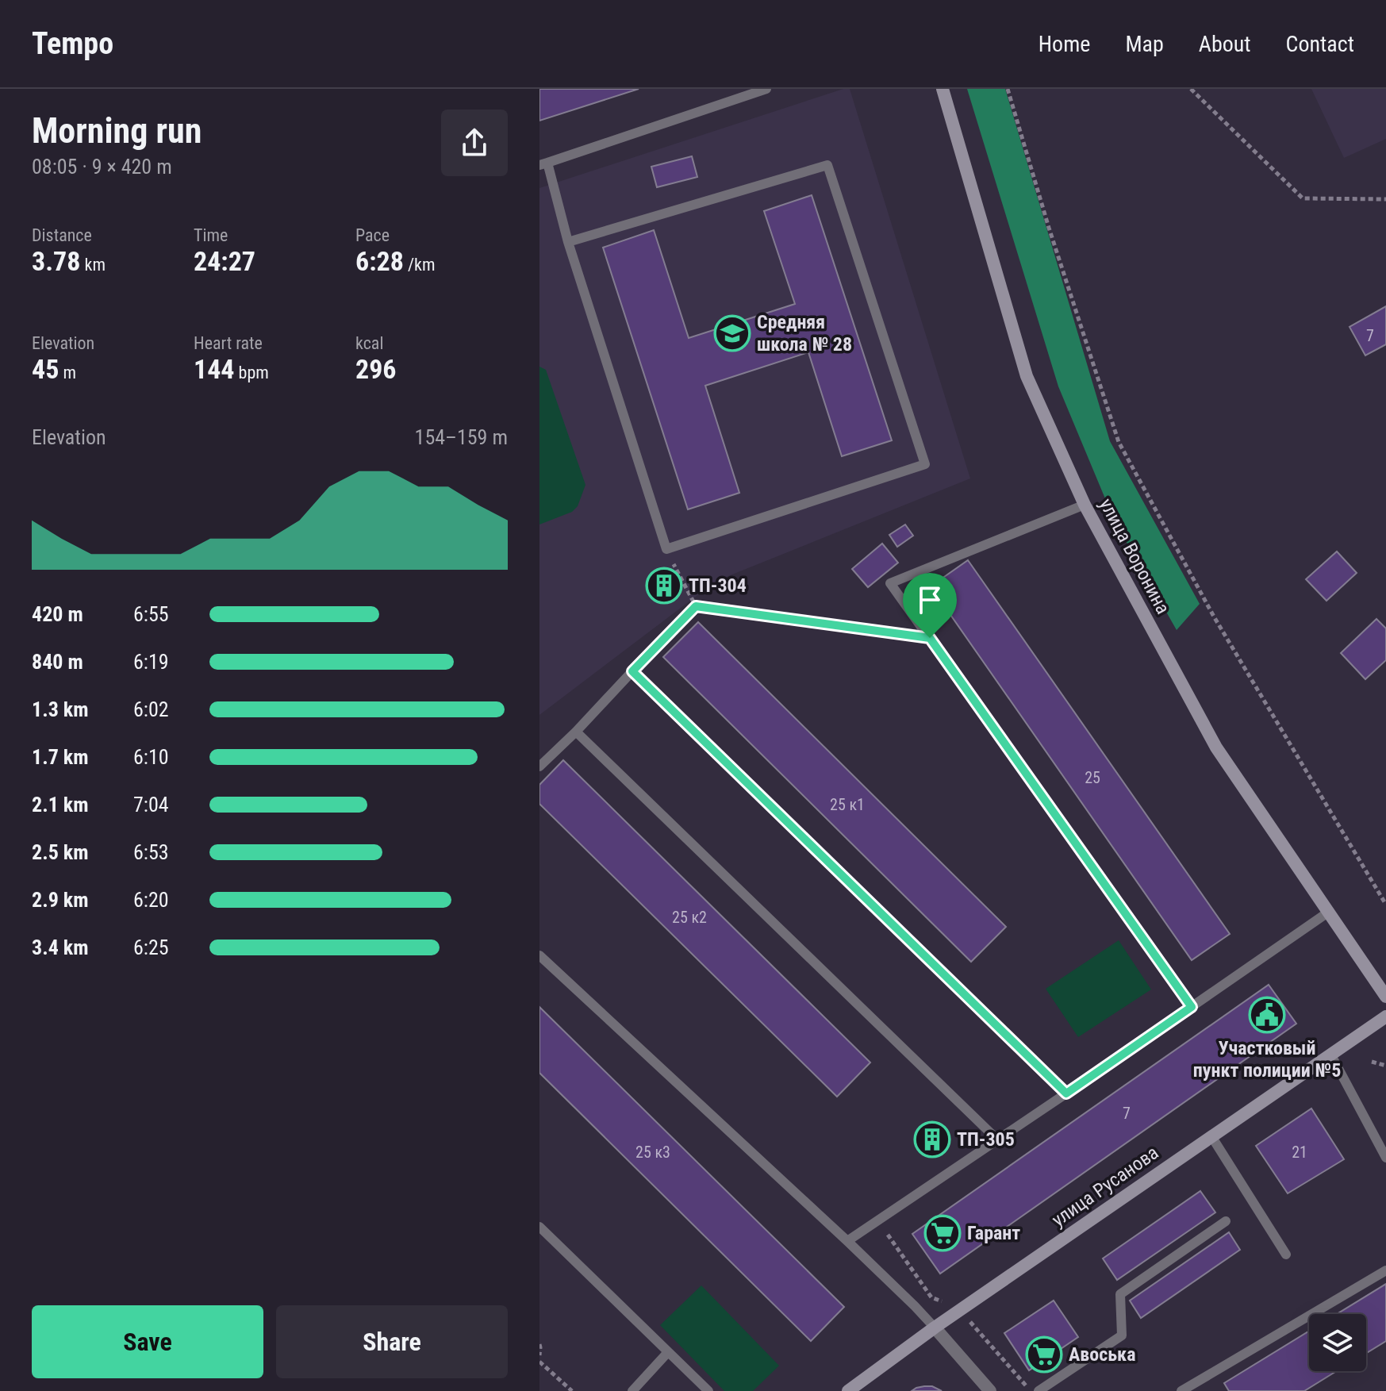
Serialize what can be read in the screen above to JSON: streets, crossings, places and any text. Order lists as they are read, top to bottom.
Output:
{
  "streets": {
    "street": ["улица Воронина", "улица Русанова"]
  },
  "places": {
    "school or university": ["Средняя школа № 28"],
    "building": ["ТП-304", "ТП-305"],
    "public building": ["Участковый пункт полиции №5"],
    "supermarket": ["Гарант", "Авоська"]
  },
  "house_numbers": [
    "7",
    "25",
    "25 к1",
    "25 к2",
    "7",
    "25 к3",
    "21"
  ],
  "page": {
    "header": "Tempo",
    "nav": [
      "Home",
      "Map",
      "About",
      "Contact"
    ],
    "heading": ["Morning run", "08:05 · 9 × 420 m"],
    "stats": [
      ["Distance", "3.78 km"],
      ["Time", "24:27"],
      ["Pace", "6:28 /km"],
      ["Elevation", "45 m"],
      ["Heart rate", "144 bpm"],
      ["kcal", "296"]
    ],
    "chart": ["Elevation", "154–159 m"],
    "list": [
      {
        "name": "420 m",
        "note": "6:55"
      },
      {
        "name": "840 m",
        "note": "6:19"
      },
      {
        "name": "1.3 km",
        "note": "6:02"
      },
      {
        "name": "1.7 km",
        "note": "6:10"
      },
      {
        "name": "2.1 km",
        "note": "7:04"
      },
      {
        "name": "2.5 km",
        "note": "6:53"
      },
      {
        "name": "2.9 km",
        "note": "6:20"
      },
      {
        "name": "3.4 km",
        "note": "6:25"
      }
    ],
    "buttons": ["Save", "Share"]
  }
}
